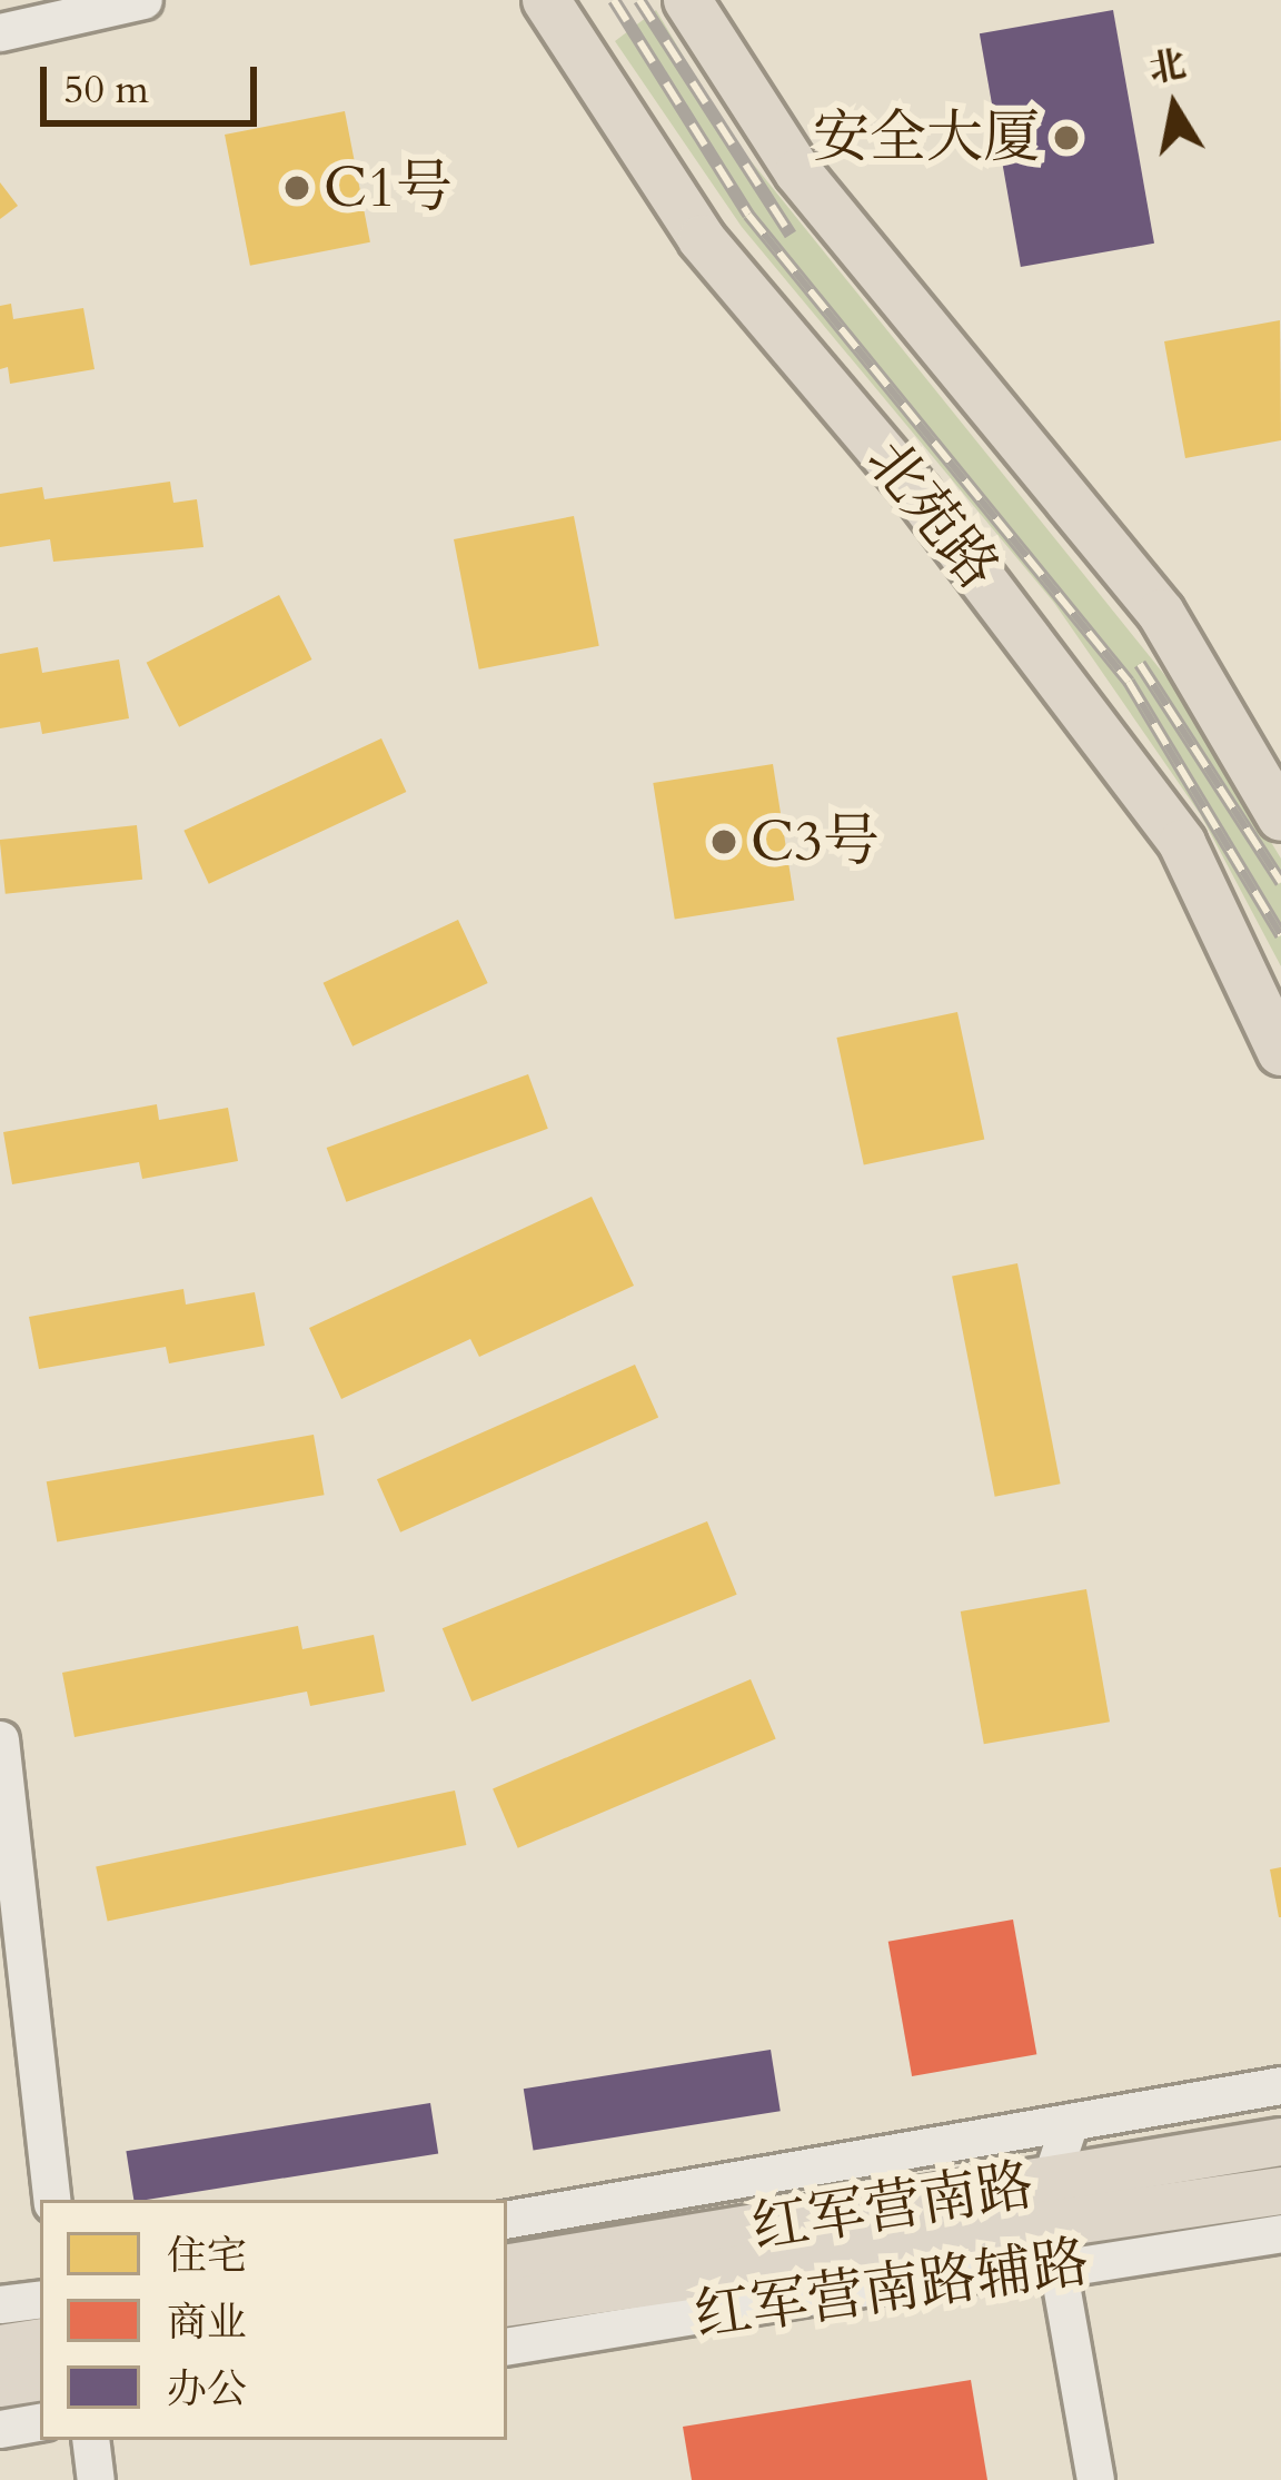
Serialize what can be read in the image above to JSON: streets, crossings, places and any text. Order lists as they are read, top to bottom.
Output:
{
  "streets": {
    "main road": ["北苑路", "红军营南路"],
    "street": ["红军营南路辅路"]
  },
  "crossings": [
    ["红军营南路", "红军营南路辅路"]
  ],
  "places": ["安全大厦", "C1号", "C3号"],
  "legend": ["住宅", "商业", "办公"],
  "scale_bar": "50 m",
  "north": "top"
}
